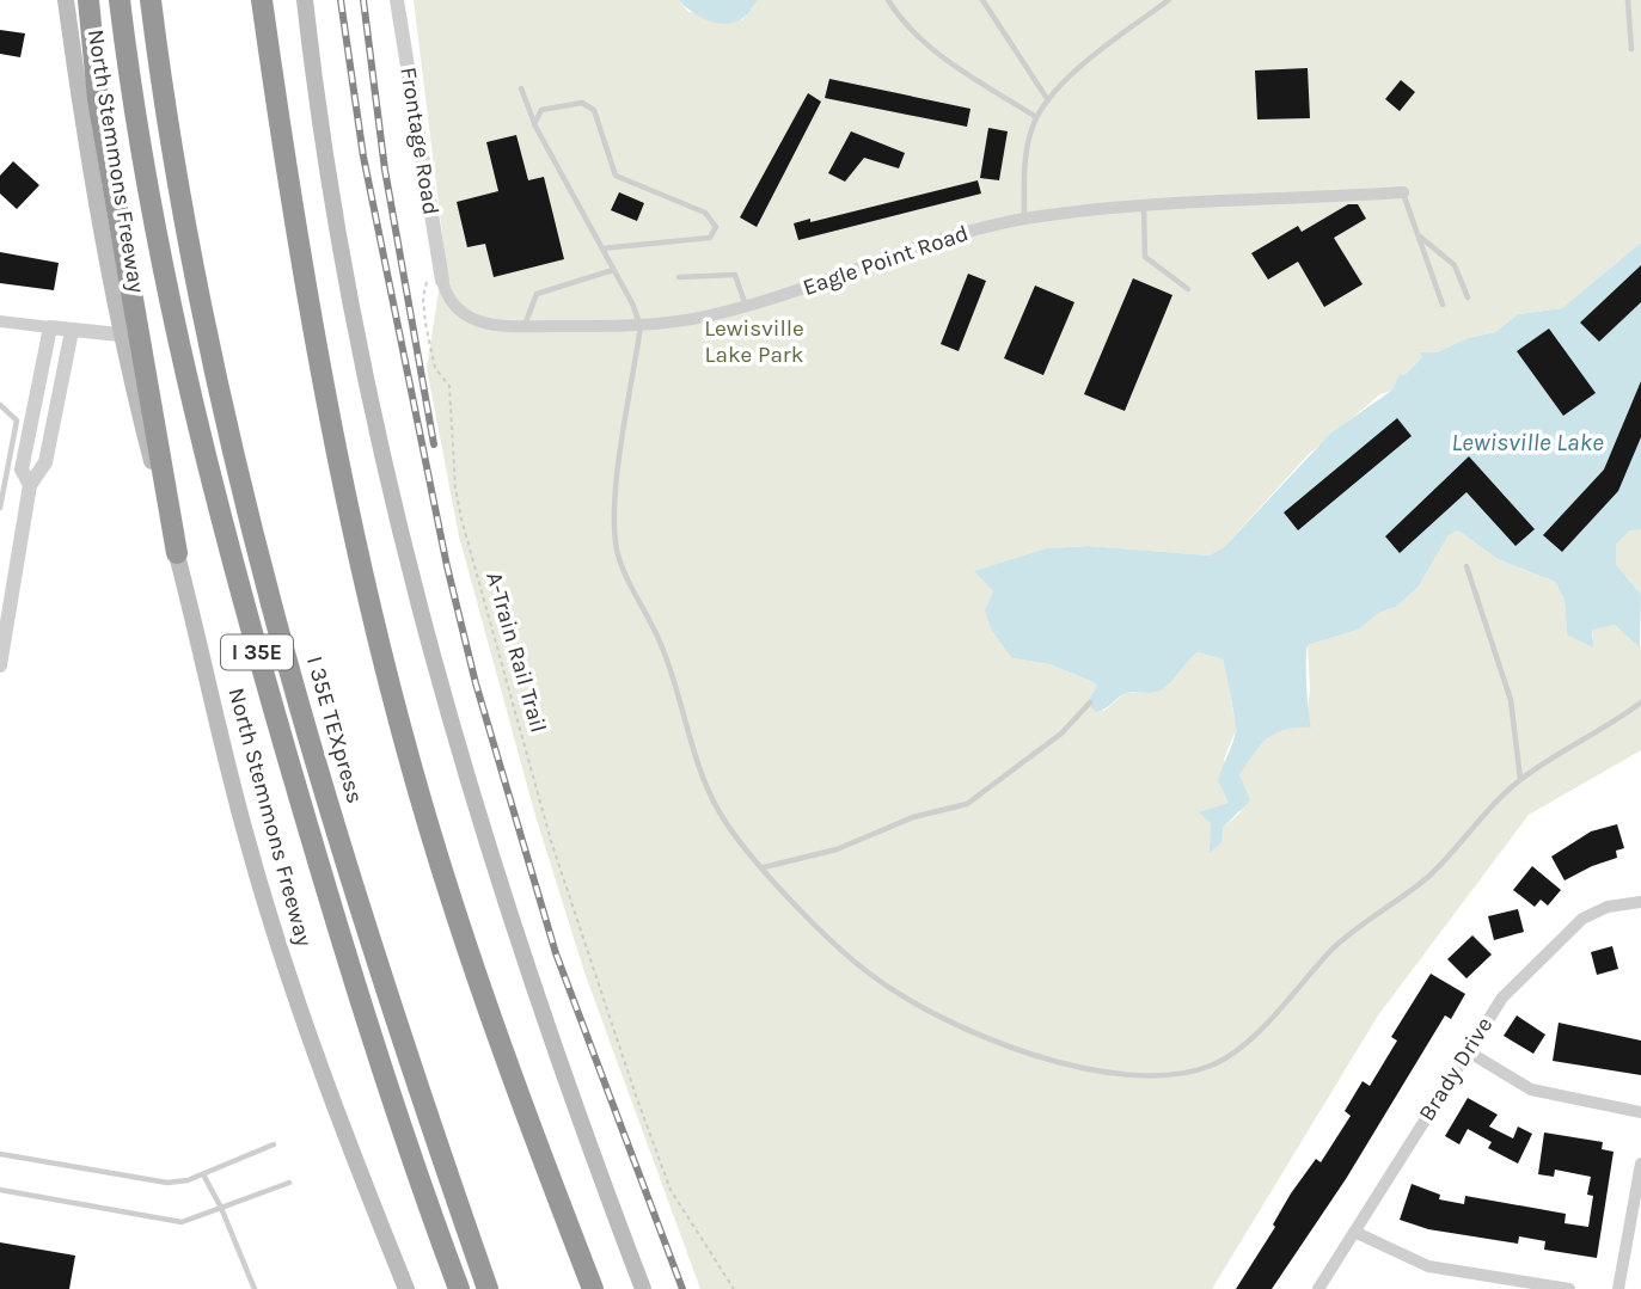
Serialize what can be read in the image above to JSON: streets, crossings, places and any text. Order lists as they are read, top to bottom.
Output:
{
  "streets": {
    "highway": ["North Stemmons Freeway", "I 35E", "I 35E TEXpress"],
    "street": ["Frontage Road", "Eagle Point Road", "Brady Drive"],
    "path": ["A-Train Rail Trail"]
  },
  "crossings": [
    ["Frontage Road", "Eagle Point Road"],
    ["Frontage Road", "A-Train Rail Trail"],
    ["Eagle Point Road", "A-Train Rail Trail"]
  ],
  "water": ["Lewisville Lake"],
  "parks": ["Lewisville Lake Park"]
}
